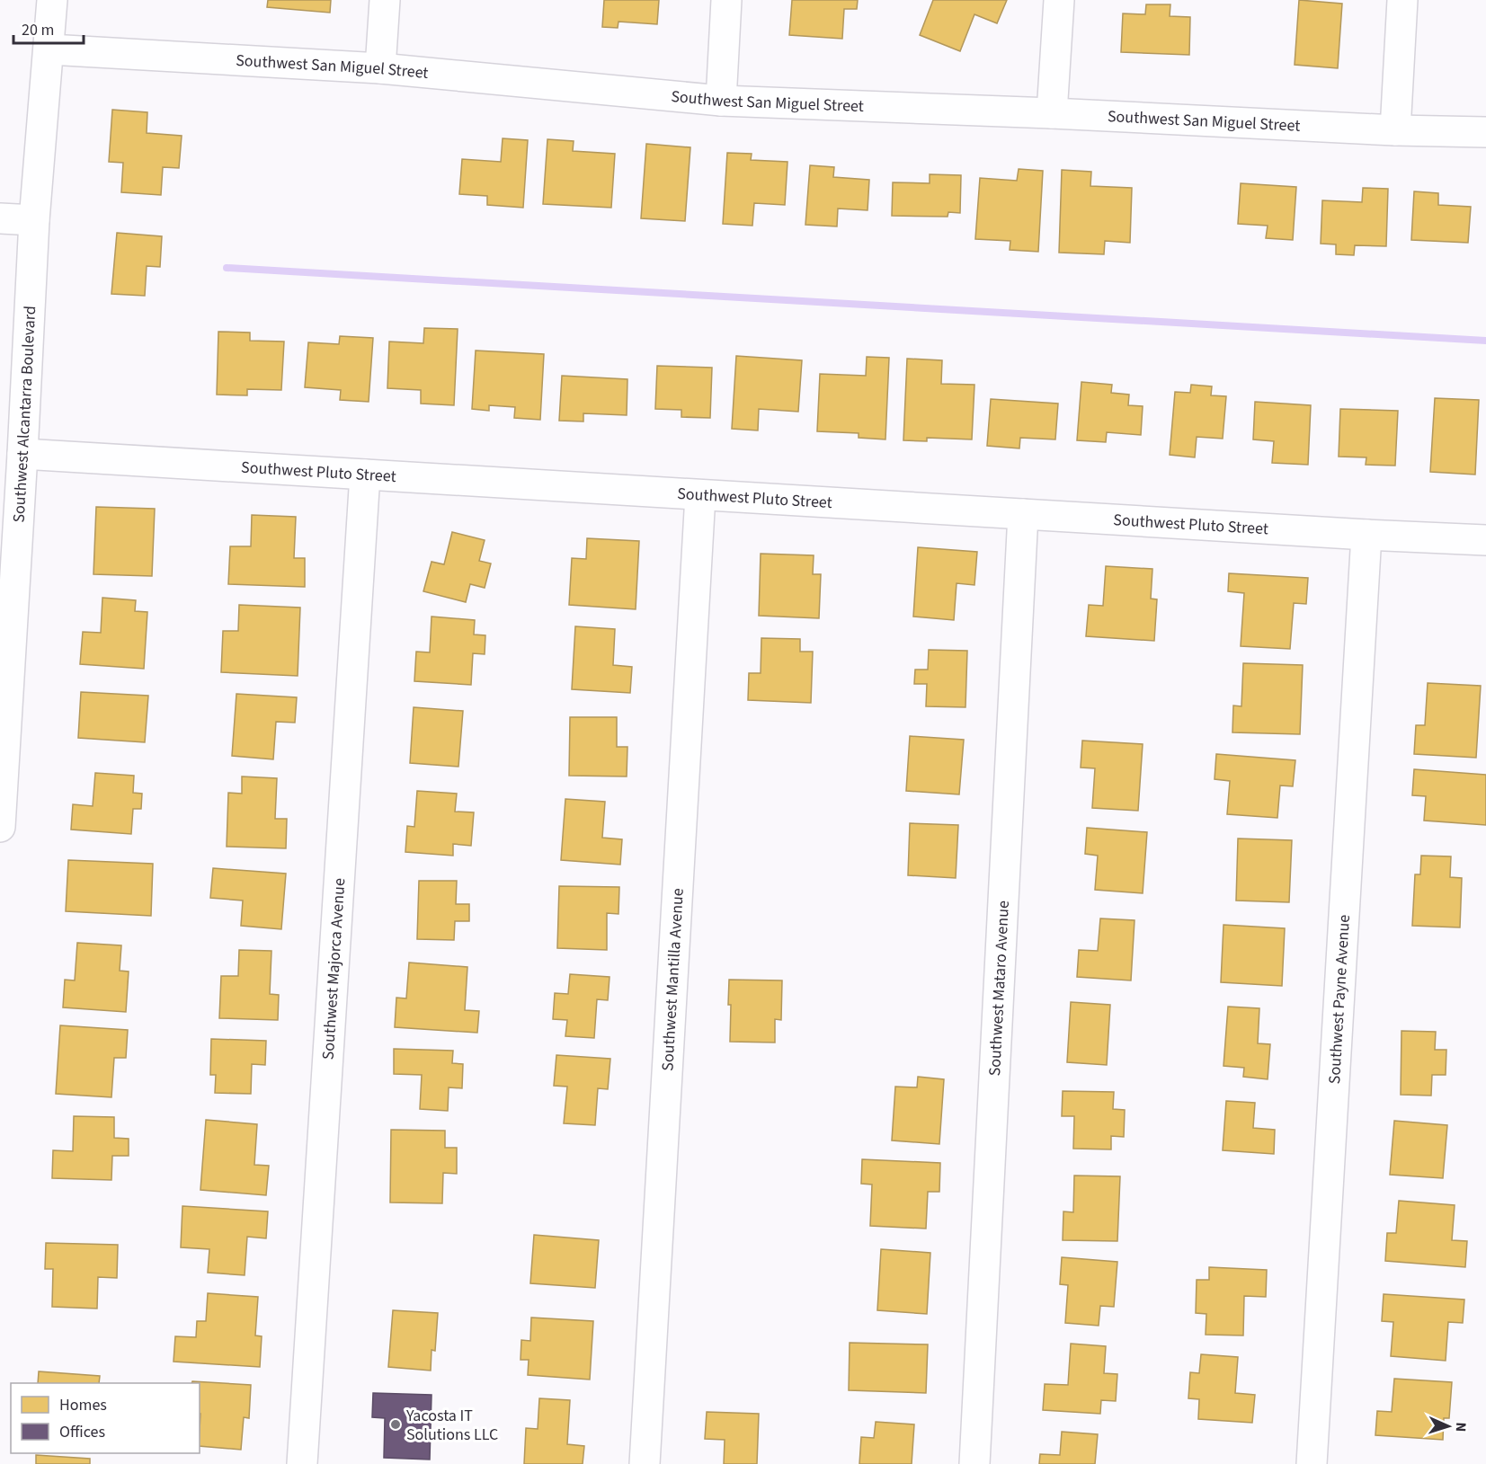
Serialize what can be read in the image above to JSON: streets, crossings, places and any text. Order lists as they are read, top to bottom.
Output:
{
  "streets": {
    "street": [
      "Southwest San Miguel Street",
      "Southwest Alcantarra Boulevard",
      "Southwest Pluto Street",
      "Southwest Majorca Avenue",
      "Southwest Mantilla Avenue",
      "Southwest Mataro Avenue",
      "Southwest Payne Avenue"
    ]
  },
  "crossings": [
    ["Southwest San Miguel Street", "Southwest Alcantarra Boulevard"],
    ["Southwest Alcantarra Boulevard", "Southwest Pluto Street"],
    ["Southwest Pluto Street", "Southwest Majorca Avenue"],
    ["Southwest Pluto Street", "Southwest Mantilla Avenue"],
    ["Southwest Pluto Street", "Southwest Mataro Avenue"],
    ["Southwest Pluto Street", "Southwest Payne Avenue"]
  ],
  "places": ["Yacosta IT Solutions LLC"],
  "legend": ["Homes", "Offices"],
  "scale_bar": "20 m",
  "north": "right"
}
